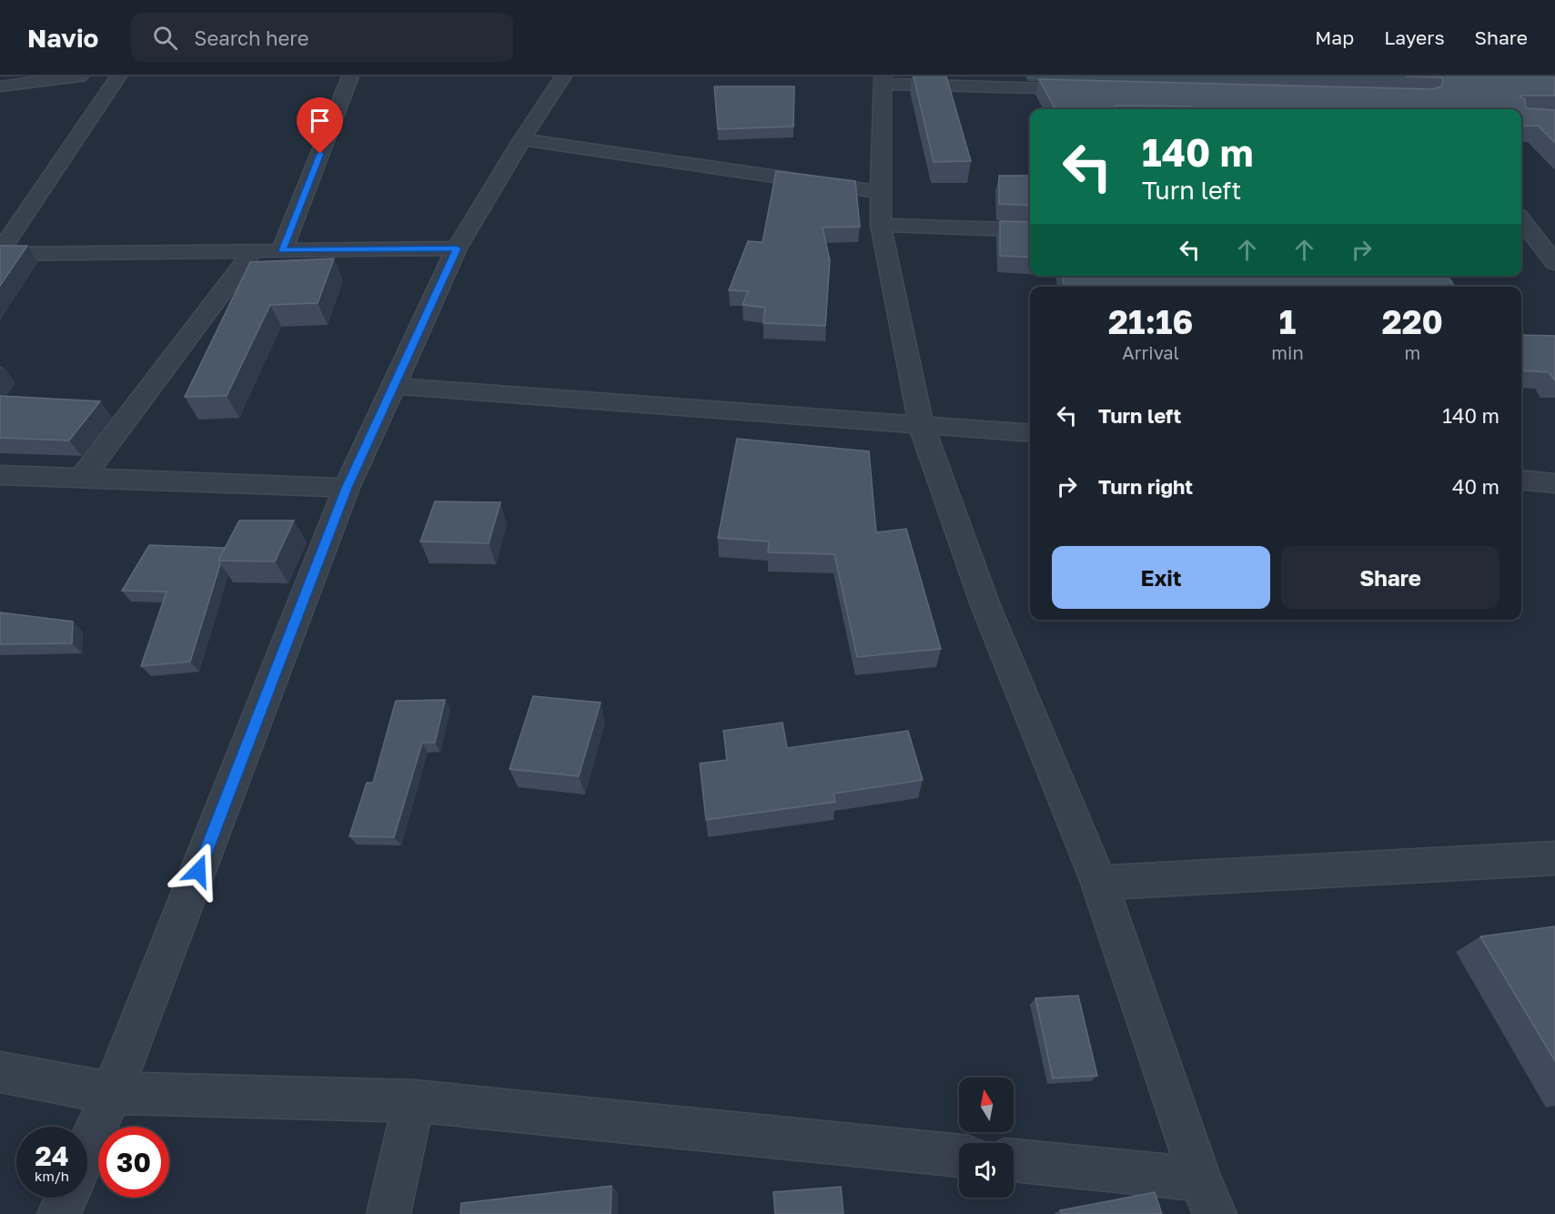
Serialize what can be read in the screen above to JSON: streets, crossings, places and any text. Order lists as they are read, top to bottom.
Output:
{
  "north": "top",
  "page": {
    "header": "Navio",
    "search": "Search here",
    "nav": ["Map", "Layers", "Share"],
    "turn": ["140 m", "Turn left"],
    "eta": [
      "21:16",
      "Arrival",
      "1",
      "min",
      "220",
      "m"
    ],
    "list": [
      {
        "name": "Turn left",
        "value": "140 m"
      },
      {
        "name": "Turn right",
        "value": "40 m"
      }
    ],
    "buttons": ["Exit", "Share"],
    "speed": "24 km/h",
    "limit": "30"
  }
}
